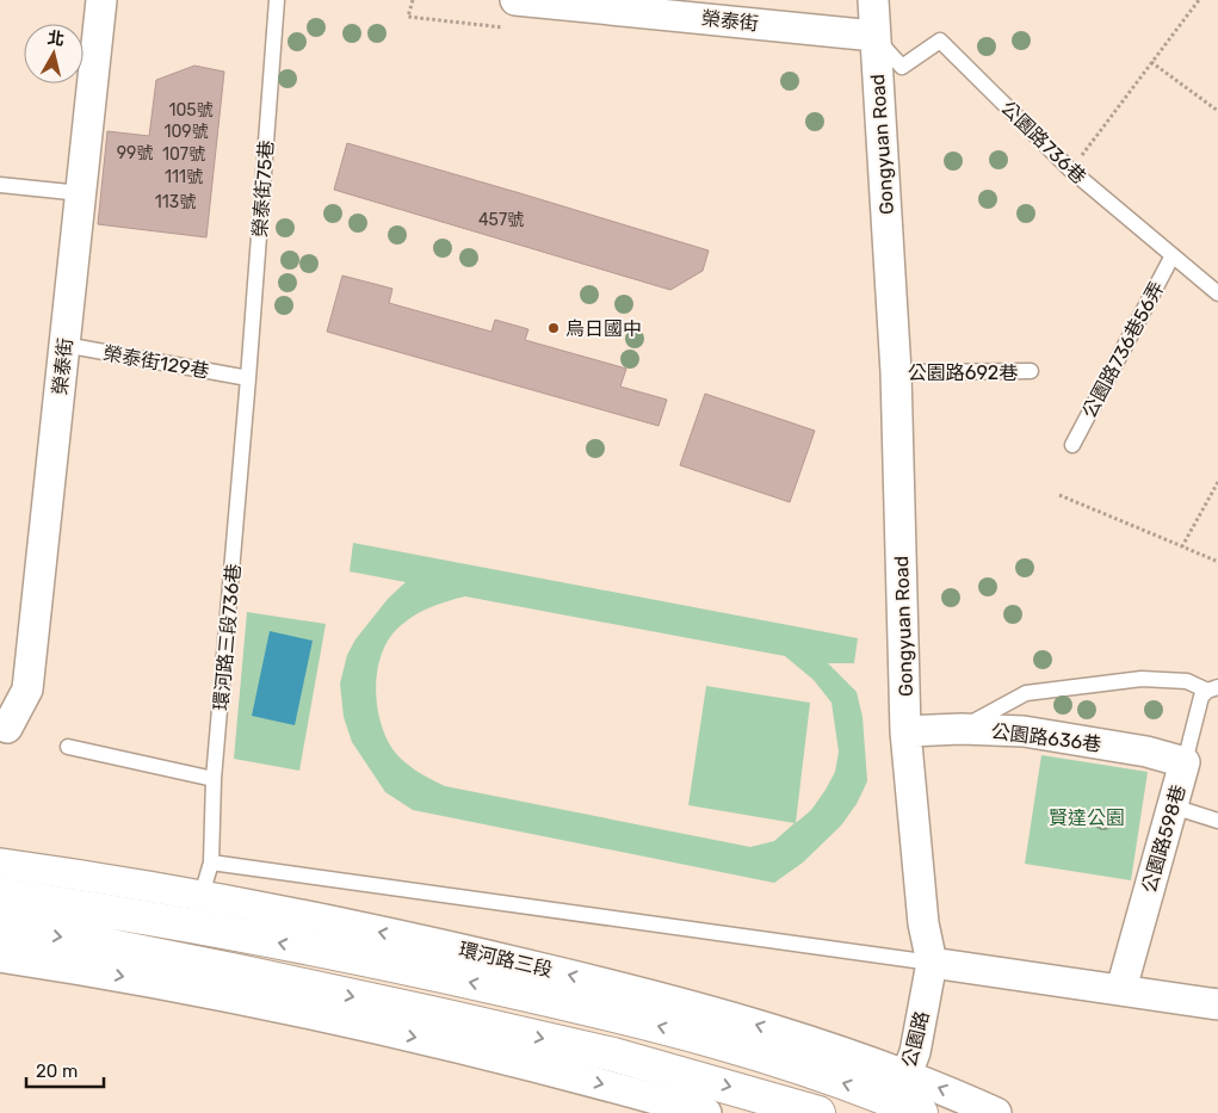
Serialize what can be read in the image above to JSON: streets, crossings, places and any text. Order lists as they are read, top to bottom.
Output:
{
  "streets": {
    "street": [
      "榮泰街",
      "Gongyuan Road",
      "公園路636巷",
      "公園路598巷",
      "環河路三段",
      "公園路"
    ],
    "lane": [
      "公園路736巷",
      "榮泰街75巷",
      "公園路736巷56弄",
      "榮泰街129巷",
      "公園路692巷",
      "環河路三段736巷"
    ]
  },
  "crossings": [
    ["榮泰街", "公園路736巷"],
    ["榮泰街", "Gongyuan Road"],
    ["榮泰街", "榮泰街129巷"],
    ["公園路736巷", "Gongyuan Road"],
    ["公園路736巷", "公園路736巷56弄"],
    ["Gongyuan Road", "公園路692巷"],
    ["Gongyuan Road", "公園路636巷"],
    ["Gongyuan Road", "公園路"],
    ["榮泰街75巷", "榮泰街129巷"],
    ["榮泰街75巷", "環河路三段736巷"],
    ["榮泰街129巷", "環河路三段736巷"],
    ["環河路三段736巷", "環河路三段"],
    ["公園路636巷", "公園路598巷"],
    ["環河路三段", "公園路"]
  ],
  "parks": ["賢達公園"],
  "places": ["烏日國中"],
  "house_numbers": [
    "105號",
    "109號",
    "99號",
    "107號",
    "111號",
    "113號",
    "457號"
  ],
  "scale_bar": "20 m",
  "north": "top"
}
